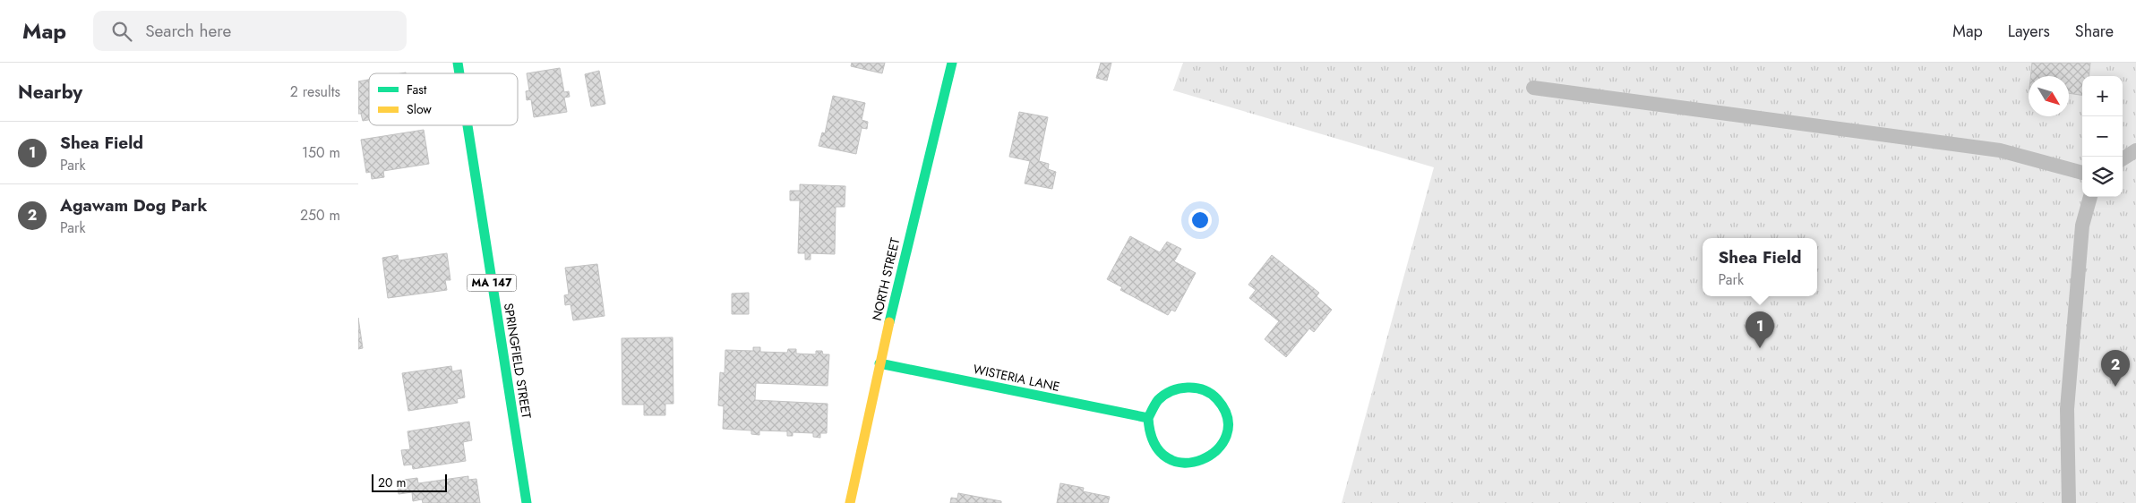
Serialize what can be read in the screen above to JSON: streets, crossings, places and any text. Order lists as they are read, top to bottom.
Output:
{
  "streets": {
    "main road": [
      "NORTH STREET",
      "MA 147",
      "SPRINGFIELD STREET",
      "WISTERIA LANE"
    ]
  },
  "crossings": [
    ["NORTH STREET", "WISTERIA LANE"]
  ],
  "legend": ["Fast", "Slow"],
  "scale_bar": "20 m",
  "north": "bottom right",
  "page": {
    "header": "Map",
    "search": "Search here",
    "nav": ["Map", "Layers", "Share"],
    "heading": ["Nearby", "2 results"],
    "map_buttons": ["+", "−"],
    "list": [
      {
        "mark": "1",
        "name": "Shea Field",
        "note": "Park",
        "value": "150 m"
      },
      {
        "mark": "2",
        "name": "Agawam Dog Park",
        "note": "Park",
        "value": "250 m"
      }
    ],
    "popup": ["Shea Field", "Park"],
    "pins": ["1", "2"],
    "scale": "20 m"
  }
}
